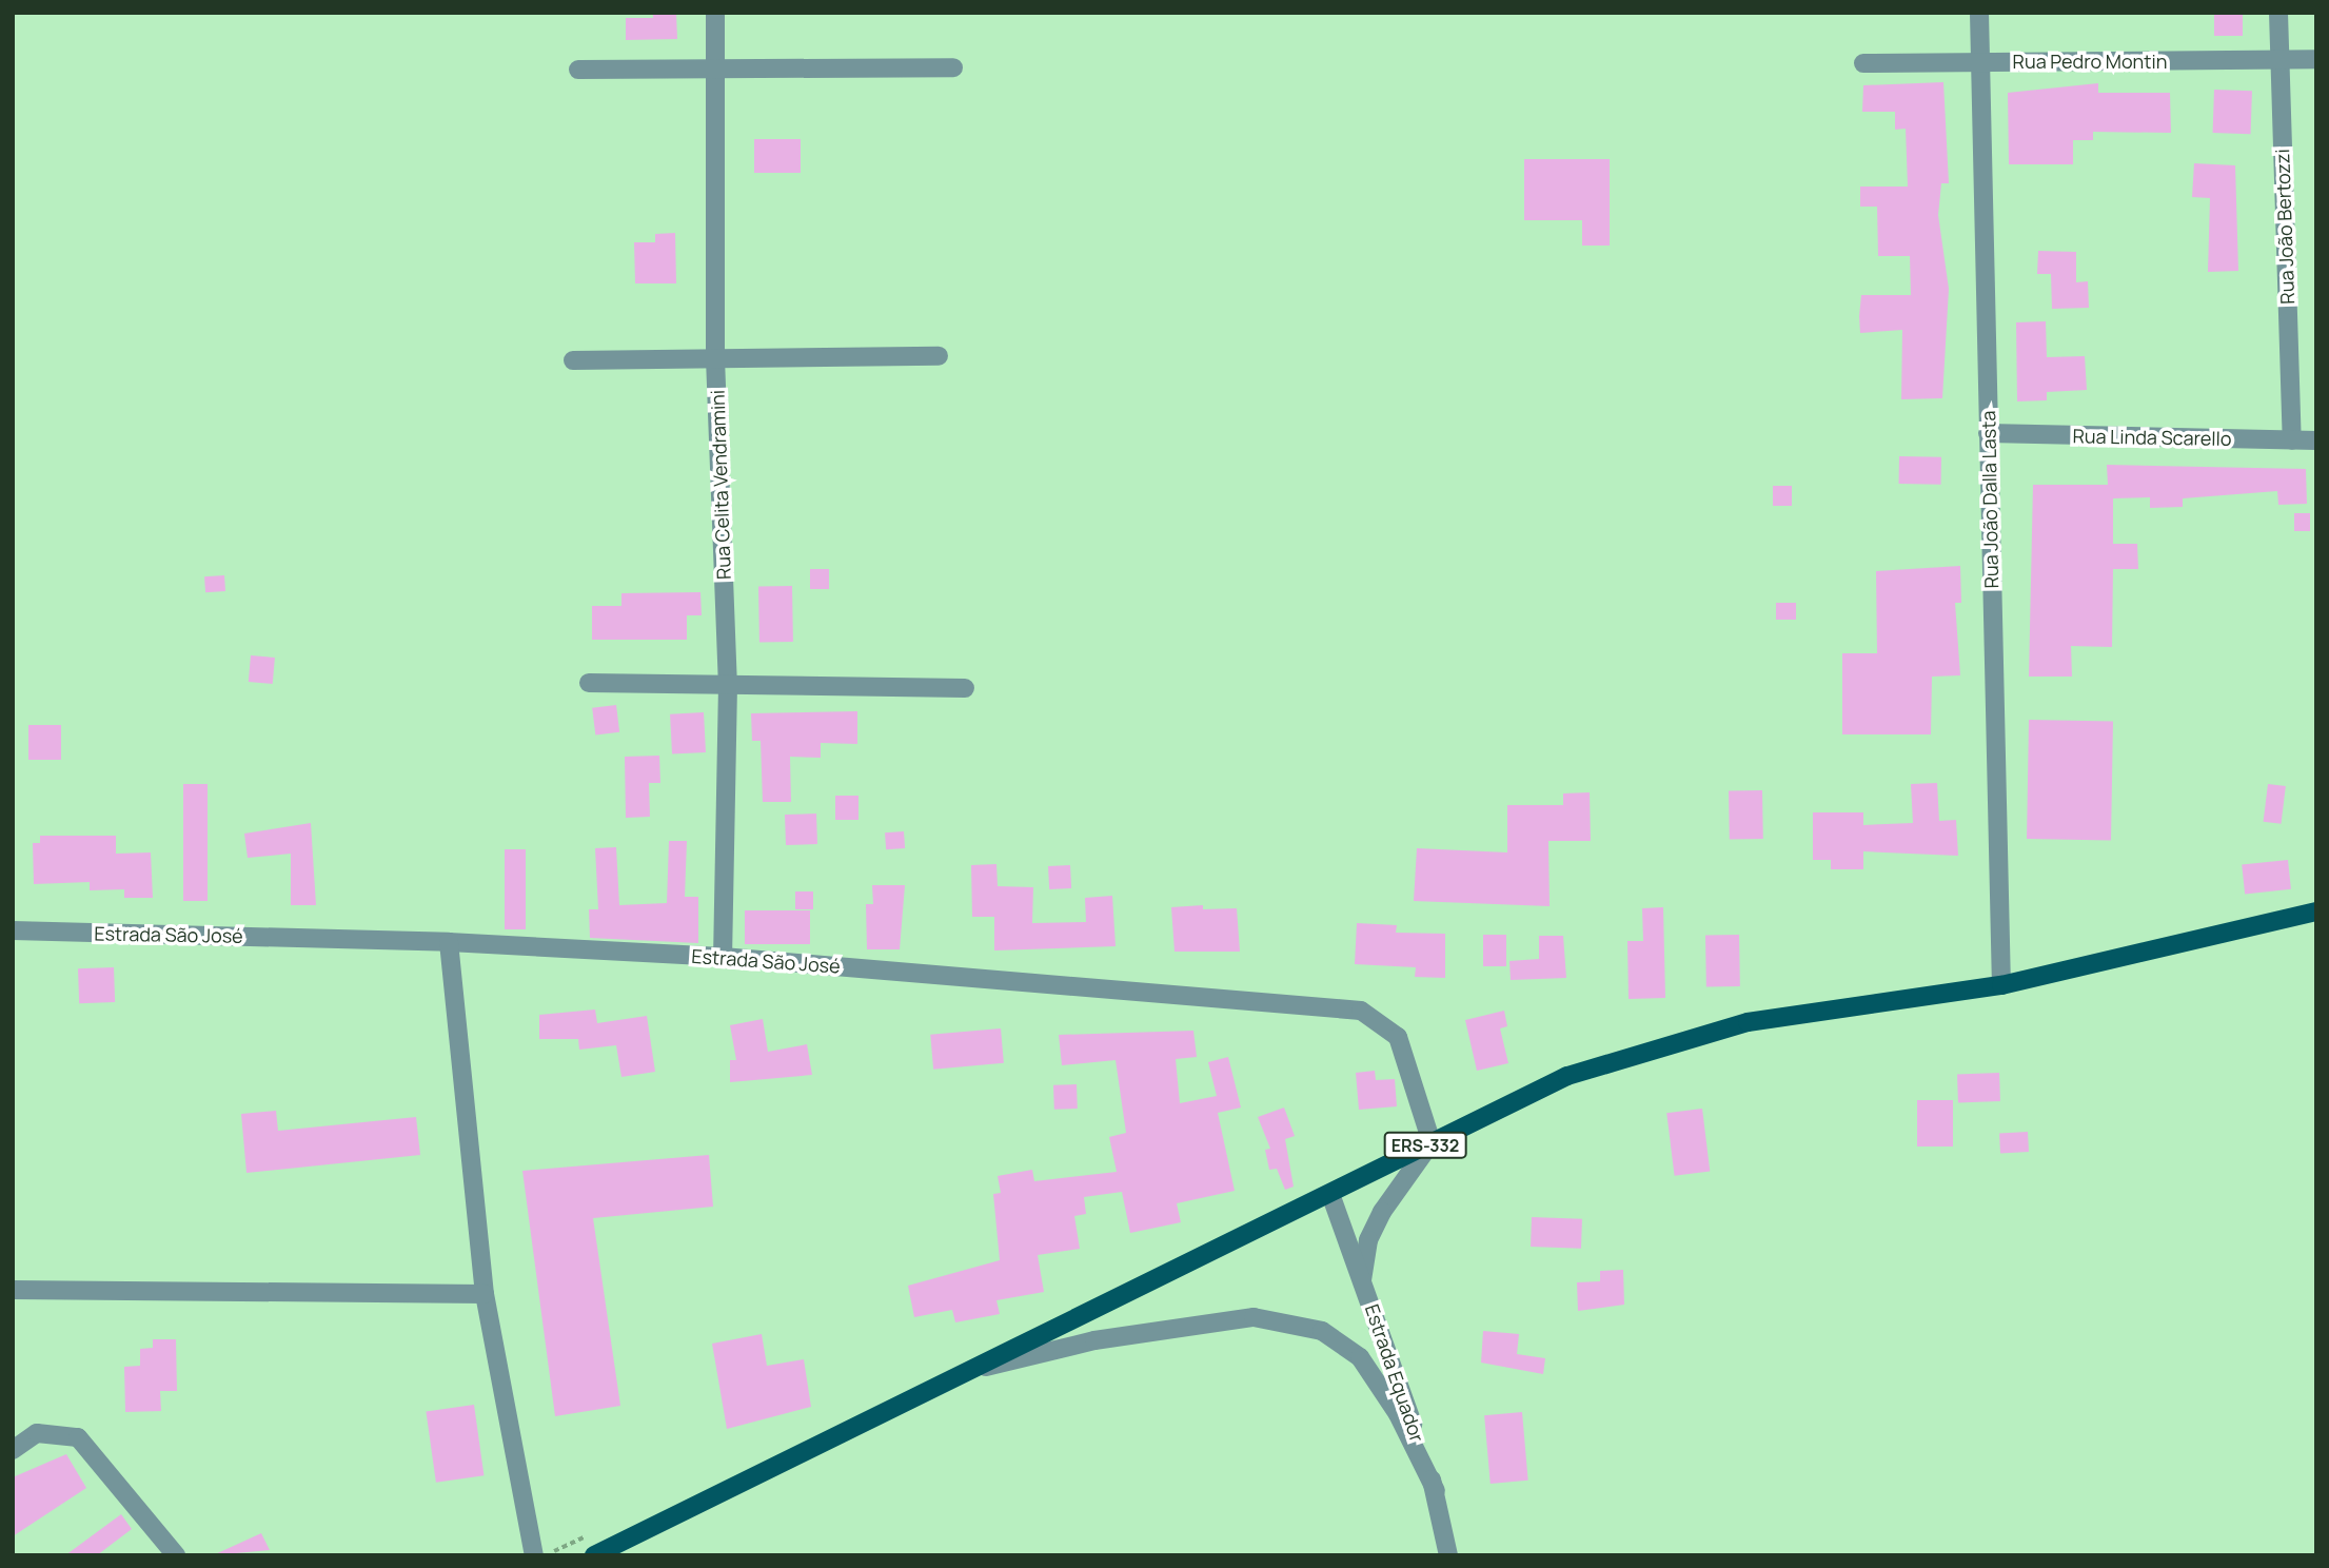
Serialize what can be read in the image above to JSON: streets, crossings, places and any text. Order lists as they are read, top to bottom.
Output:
{
  "streets": {
    "main road": ["ERS-332"],
    "street": [
      "Rua Pedro Montin",
      "Rua João Bertozzi",
      "Rua Linda Scarello",
      "Rua Celita Vendramini",
      "Rua João Dalla Lasta",
      "Estrada São José",
      "Estrada Equador"
    ]
  },
  "crossings": [
    ["Rua Pedro Montin", "Rua João Bertozzi"],
    ["Rua Pedro Montin", "Rua João Dalla Lasta"],
    ["Rua João Bertozzi", "Rua Linda Scarello"],
    ["Rua Linda Scarello", "Rua João Dalla Lasta"],
    ["Rua Celita Vendramini", "Estrada São José"],
    ["Rua João Dalla Lasta", "ERS-332"],
    ["Estrada São José", "ERS-332"],
    ["ERS-332", "Estrada Equador"]
  ]
}
